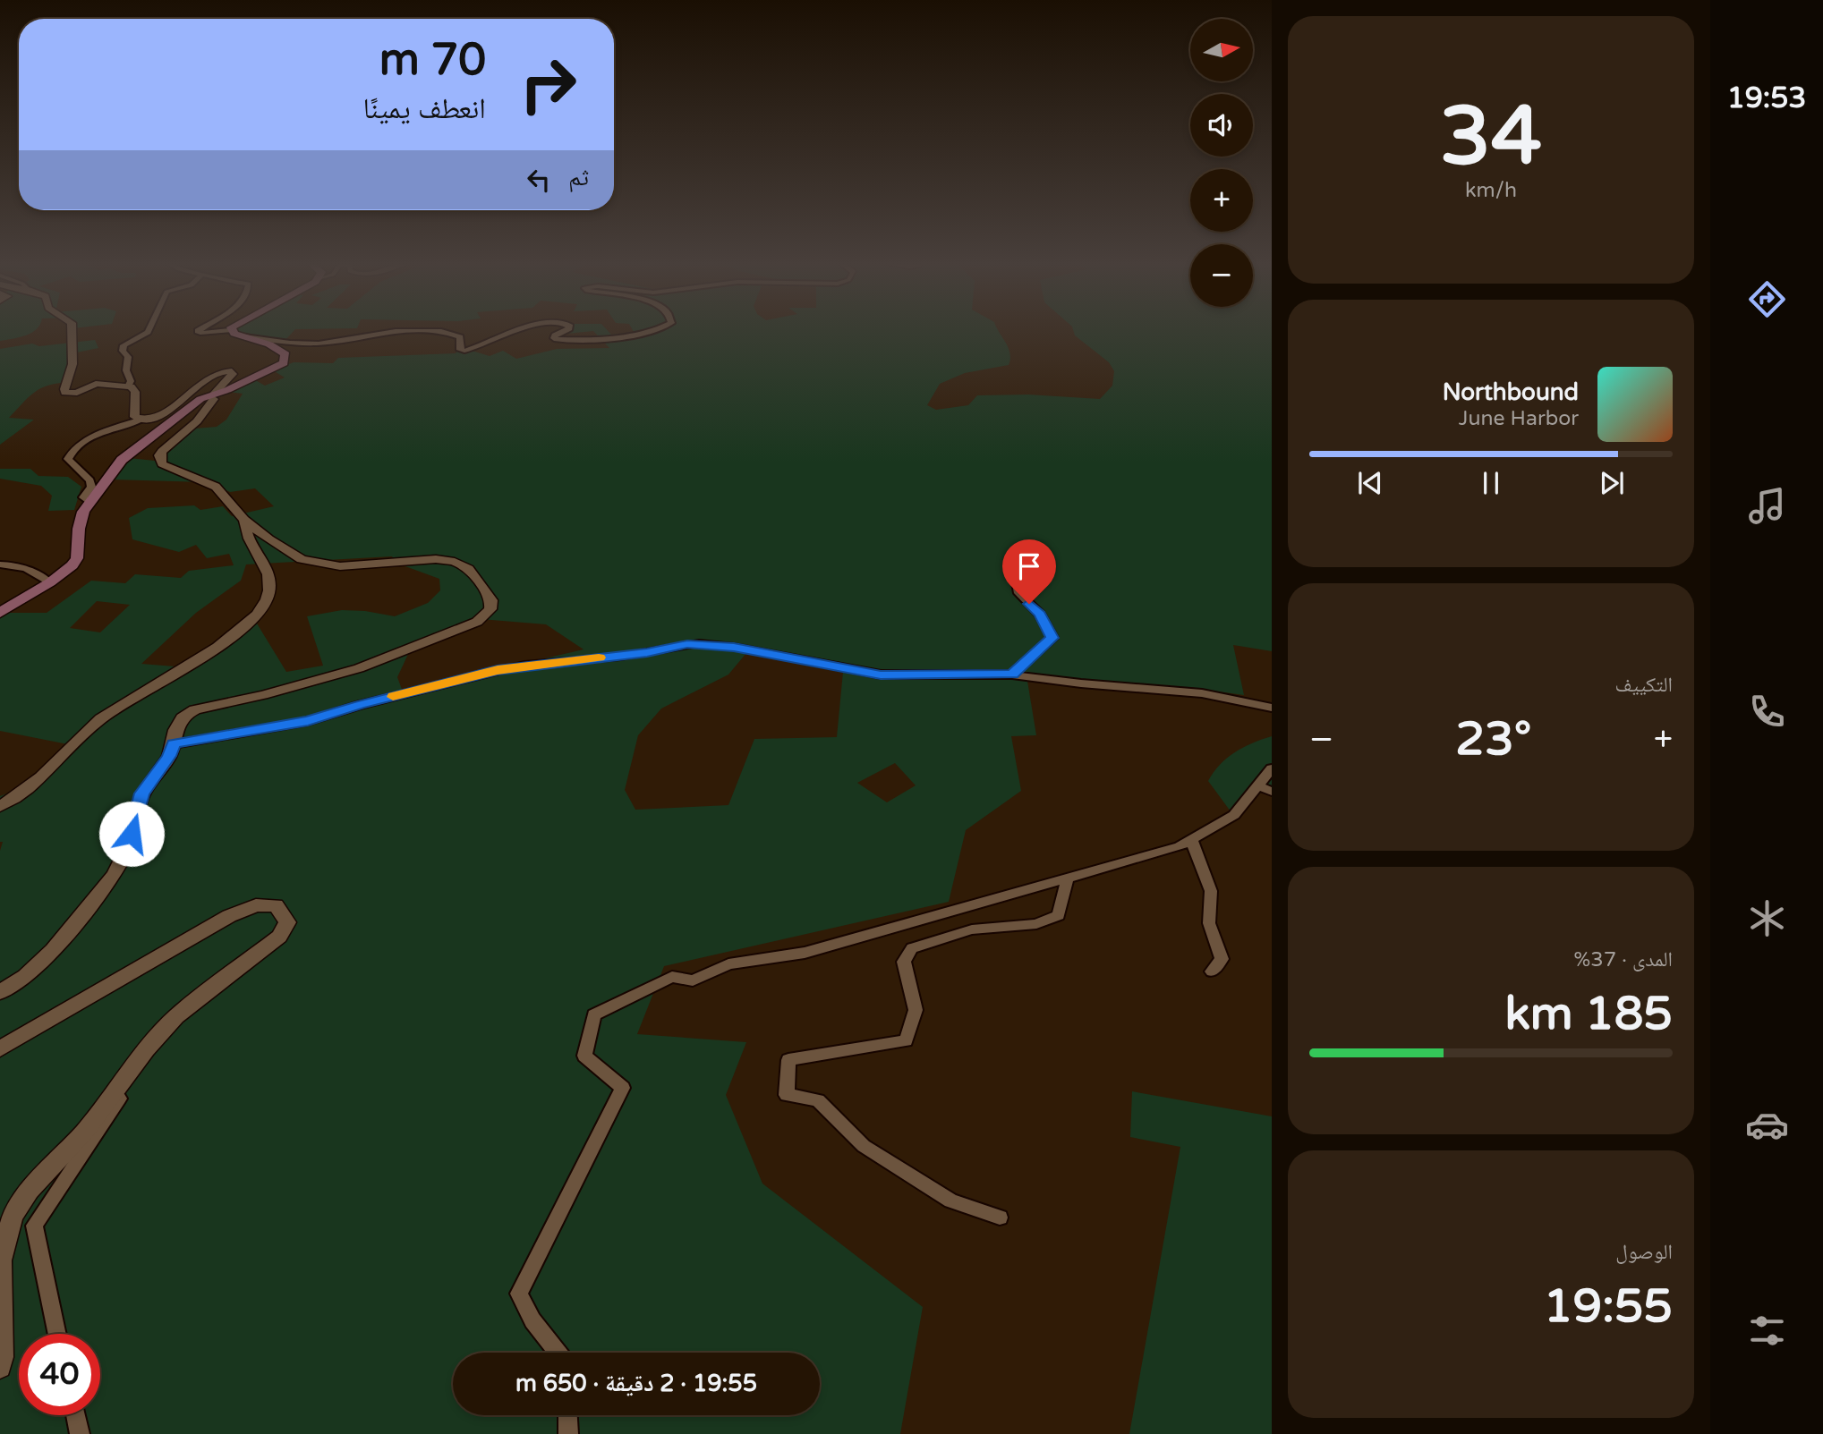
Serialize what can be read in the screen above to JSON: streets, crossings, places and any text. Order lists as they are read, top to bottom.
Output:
{
  "north": "right",
  "page": {
    "tabs": "19:53",
    "tile": [
      ["34", "km/h"],
      "التكييف",
      ["المدى · 37%", "185 km"],
      ["الوصول", "19:55"]
    ],
    "map_buttons": ["+", "−"],
    "turn": ["70 m", "انعطف يمينًا"],
    "then": "ثم",
    "song": ["Northbound", "June Harbor"],
    "heat": ["−", "23°", "+"],
    "limit": "40",
    "trip": "19:55 · 2 دقيقة · 650 m"
  }
}
